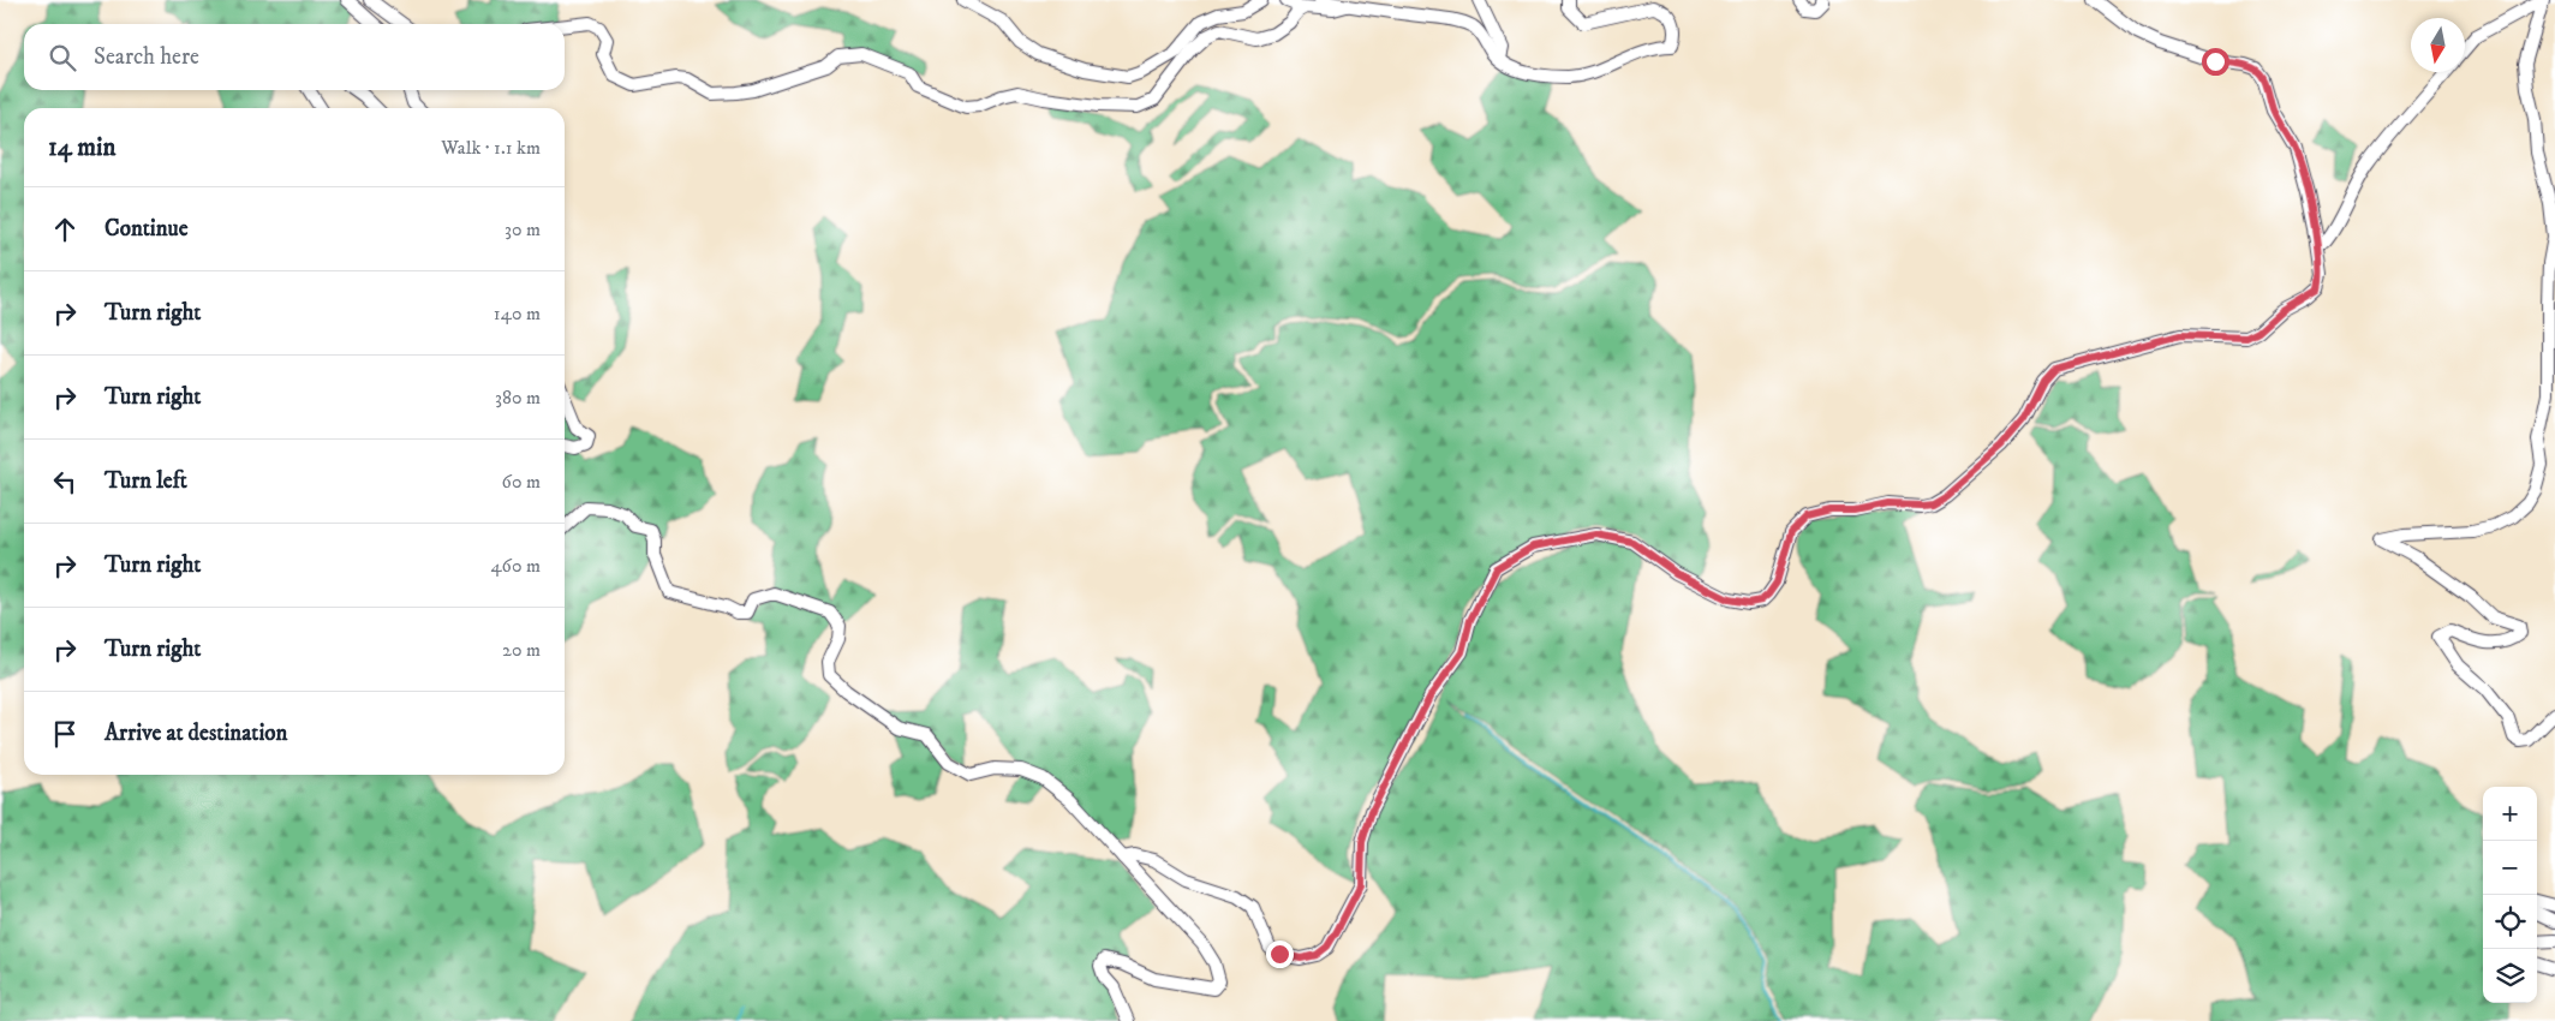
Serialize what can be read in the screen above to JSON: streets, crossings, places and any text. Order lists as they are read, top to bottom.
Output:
{
  "north": "bottom",
  "page": {
    "search": "Search here",
    "heading": ["14 min", "Walk · 1.1 km"],
    "list": [
      ["Continue", "30 m"],
      ["Turn right", "140 m"],
      ["Turn right", "380 m"],
      ["Turn left", "60 m"],
      ["Turn right", "460 m"],
      ["Turn right", "20 m"],
      "Arrive at destination"
    ],
    "map_buttons": ["+", "−"]
  }
}
